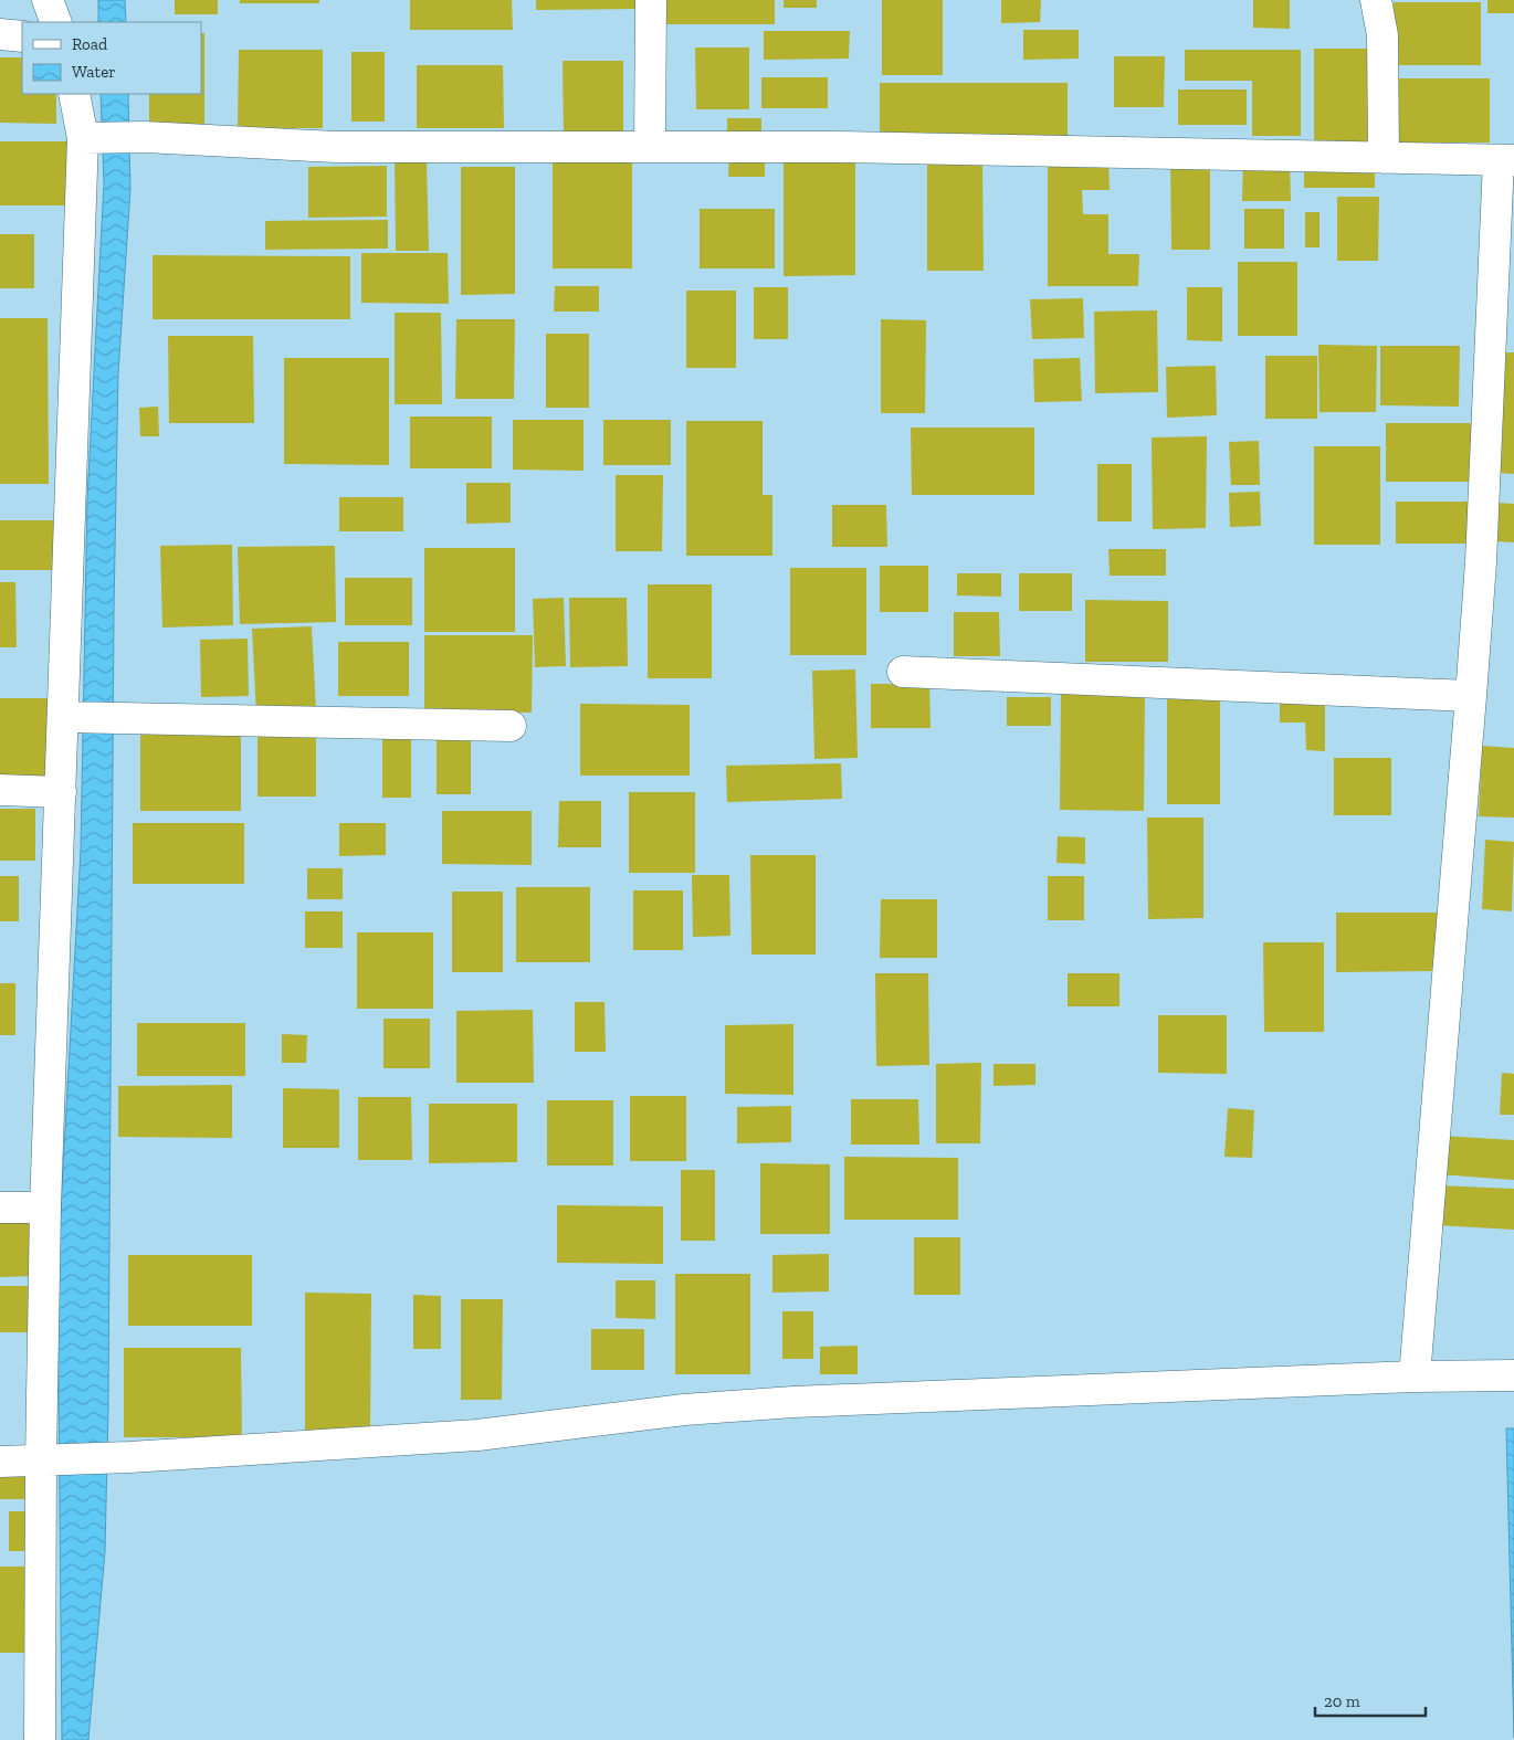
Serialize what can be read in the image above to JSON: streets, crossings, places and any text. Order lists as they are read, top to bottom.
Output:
{
  "legend": ["Road", "Water"],
  "scale_bar": "20 m"
}
